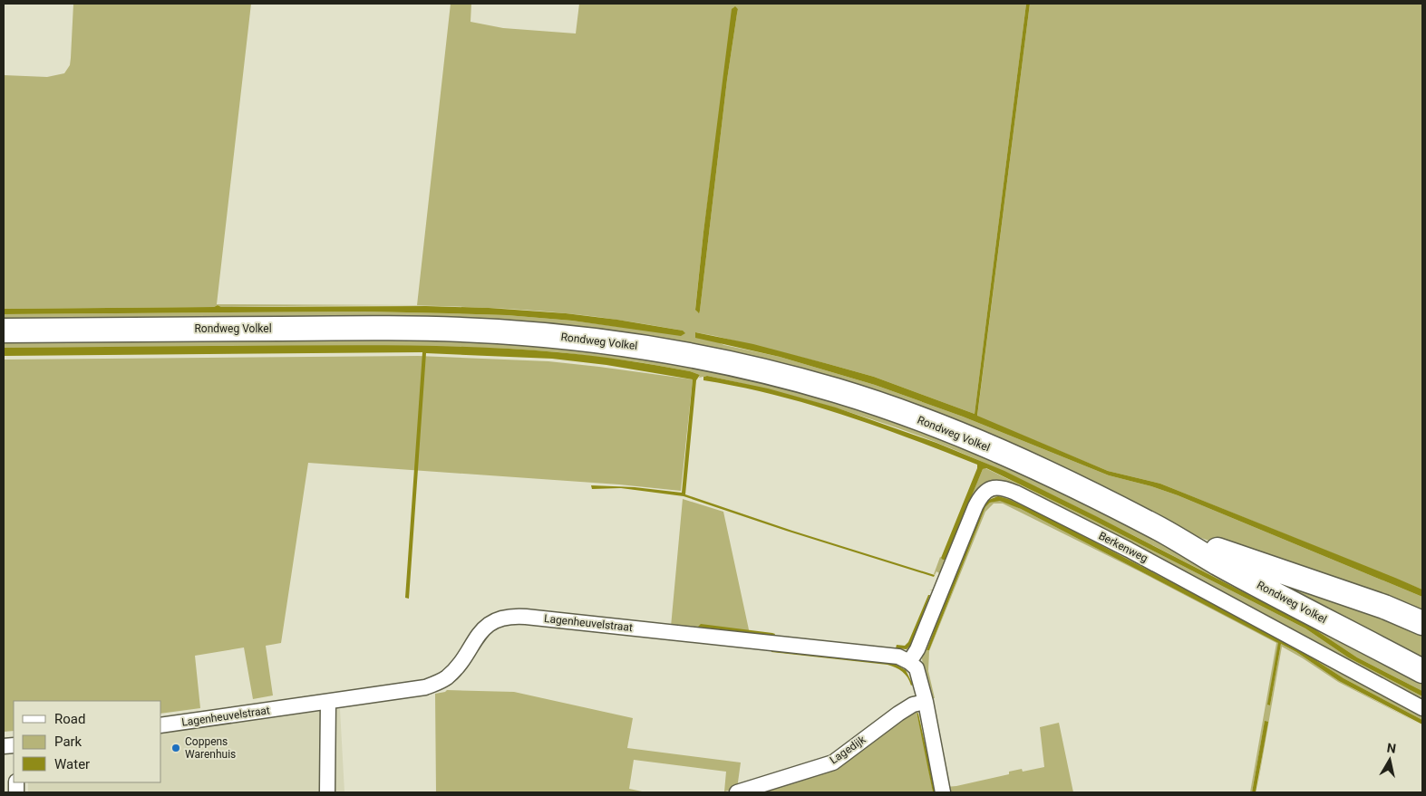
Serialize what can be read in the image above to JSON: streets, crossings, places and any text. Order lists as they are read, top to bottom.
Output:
{
  "streets": {
    "main road": ["Rondweg Volkel"],
    "street": ["Berkenweg", "Lagenheuvelstraat", "Lagedijk"]
  },
  "crossings": [
    ["Berkenweg", "Lagenheuvelstraat"]
  ],
  "places": ["Coppens Warenhuis"],
  "legend": ["Road", "Park", "Water"],
  "north": "top"
}
